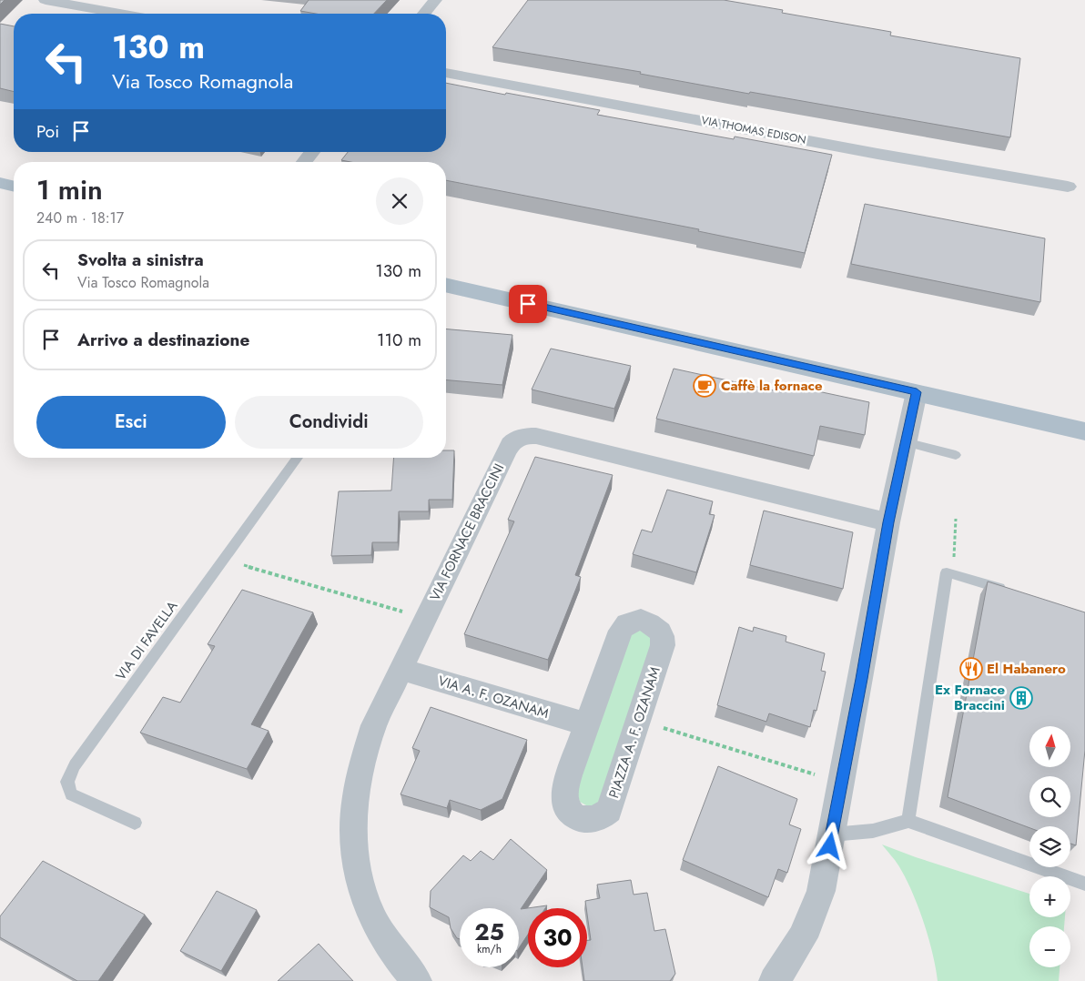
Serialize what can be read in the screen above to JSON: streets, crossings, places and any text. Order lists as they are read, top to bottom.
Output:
{
  "streets": {
    "street": [
      "VIA THOMAS EDISON",
      "VIA FORNACE BRACCINI",
      "VIA A. F. OZANAM",
      "PIAZZA A. F. OZANAM"
    ],
    "lane": ["VIA DI FAVELLA"]
  },
  "crossings": [
    ["VIA FORNACE BRACCINI", "VIA A. F. OZANAM"],
    ["VIA A. F. OZANAM", "PIAZZA A. F. OZANAM"]
  ],
  "places": {
    "cafe": ["Caffè la fornace"],
    "restaurant": ["El Habanero"],
    "building": ["Ex Fornace Braccini"]
  },
  "north": "top",
  "page": {
    "turn": ["130 m", "Via Tosco Romagnola"],
    "then": "Poi",
    "heading": ["1 min", "240 m · 18:17"],
    "list": [
      {
        "name": "Svolta a sinistra",
        "note": "Via Tosco Romagnola",
        "value": "130 m"
      },
      {
        "name": "Arrivo a destinazione",
        "value": "110 m"
      }
    ],
    "buttons": ["Esci", "Condividi"],
    "map_buttons": ["+", "−"],
    "speed": "25 km/h",
    "limit": "30"
  }
}
